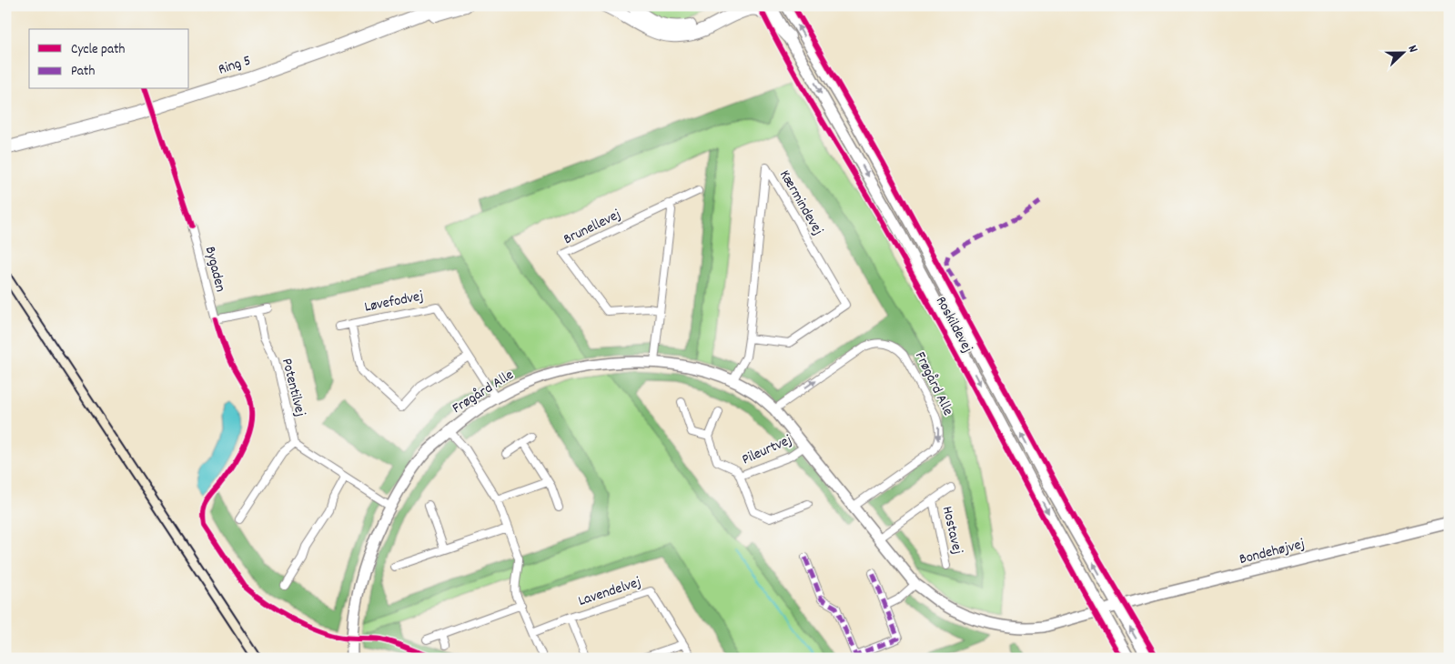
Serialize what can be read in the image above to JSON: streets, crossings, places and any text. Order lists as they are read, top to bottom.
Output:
{
  "streets": {
    "highway": ["Ring 5"],
    "main road": ["Roskildevej", "Frøgård Alle", "Bondehøjvej"],
    "street": [
      "Kærmindevej",
      "Brunellevej",
      "Bygaden",
      "Løvefodvej",
      "Potentilvej",
      "Pileurtvej",
      "Hostavej",
      "Lavendelvej"
    ]
  },
  "crossings": [
    ["Kærmindevej", "Frøgård Alle"],
    ["Bygaden", "Potentilvej"],
    ["Løvefodvej", "Frøgård Alle"],
    ["Roskildevej", "Frøgård Alle"],
    ["Roskildevej", "Bondehøjvej"],
    ["Frøgård Alle", "Pileurtvej"],
    ["Frøgård Alle", "Hostavej"],
    ["Frøgård Alle", "Bondehøjvej"]
  ],
  "legend": ["Cycle path", "Path"],
  "north": "right"
}
